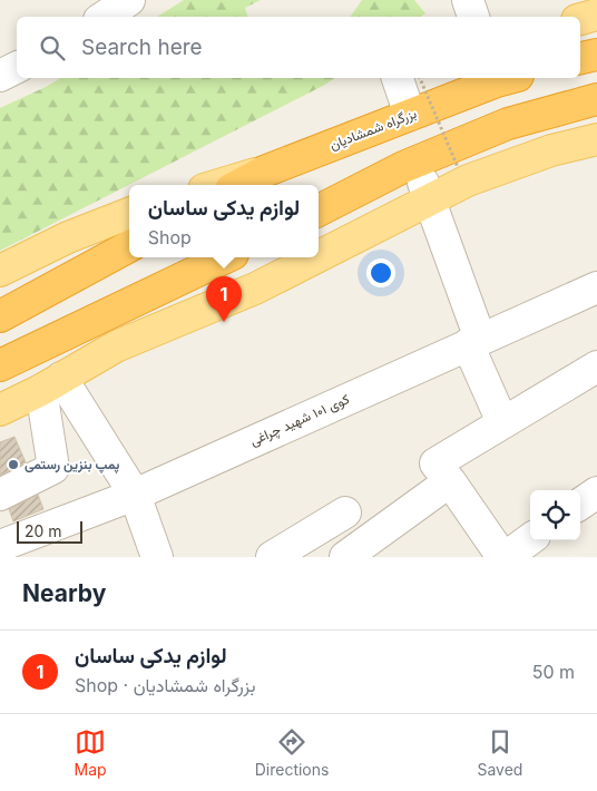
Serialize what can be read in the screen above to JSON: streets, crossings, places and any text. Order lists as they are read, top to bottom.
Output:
{
  "streets": {
    "highway": ["بزرگراه شمشادیان"],
    "street": ["کوی ۱۰۱ شهید چراغی"]
  },
  "places": ["پمپ بنزین رستمی"],
  "scale_bar": "20 m",
  "page": {
    "search": "Search here",
    "popup": ["لوازم یدکی ساسان", "Shop"],
    "pins": "1",
    "scale": "20 m",
    "heading": "Nearby",
    "list": [
      {
        "mark": "1",
        "name": "لوازم یدکی ساسان",
        "note": "Shop · بزرگراه شمشادیان",
        "value": "50 m"
      }
    ],
    "nav": ["Map", "Directions", "Saved"]
  }
}
